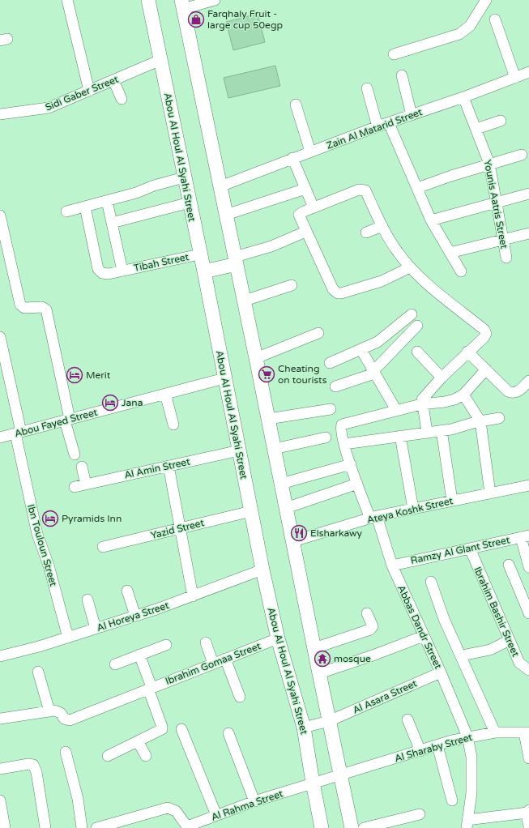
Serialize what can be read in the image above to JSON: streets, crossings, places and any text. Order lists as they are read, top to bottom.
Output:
{
  "streets": {
    "main road": ["Abou Al Houl Al Syahi Street"],
    "street": [
      "Sidi Gaber Street",
      "Zain Al Matarid Street",
      "Younis Aatris Street",
      "Tibah Street",
      "Abou Fayed Street",
      "Al Amin Street",
      "Ateya Koshk Street",
      "Yazid Street",
      "Ibn Touloun Street",
      "Ramzy Al Glant Street",
      "Ibrahim Bashir Street",
      "Al Horeya Street",
      "Abbas Dandr Street",
      "Ibrahim Gomaa Street",
      "Al Asara Street",
      "Al Sharaby Street",
      "Al Rahma Street"
    ]
  },
  "crossings": [
    ["Sidi Gaber Street", "Abou Al Houl Al Syahi Street"],
    ["Zain Al Matarid Street", "Younis Aatris Street"],
    ["Abou Al Houl Al Syahi Street", "Tibah Street"],
    ["Abou Al Houl Al Syahi Street", "Abou Fayed Street"],
    ["Abou Al Houl Al Syahi Street", "Al Amin Street"],
    ["Abou Al Houl Al Syahi Street", "Yazid Street"],
    ["Abou Al Houl Al Syahi Street", "Al Horeya Street"],
    ["Abou Al Houl Al Syahi Street", "Ibrahim Gomaa Street"],
    ["Abou Al Houl Al Syahi Street", "Al Asara Street"],
    ["Abou Al Houl Al Syahi Street", "Al Sharaby Street"],
    ["Abou Al Houl Al Syahi Street", "Al Rahma Street"],
    ["Abou Fayed Street", "Ibn Touloun Street"],
    ["Ateya Koshk Street", "Abbas Dandr Street"],
    ["Ibn Touloun Street", "Al Horeya Street"],
    ["Ramzy Al Glant Street", "Ibrahim Bashir Street"],
    ["Ramzy Al Glant Street", "Abbas Dandr Street"],
    ["Abbas Dandr Street", "Al Asara Street"],
    ["Abbas Dandr Street", "Al Sharaby Street"],
    ["Al Sharaby Street", "Al Rahma Street"]
  ],
  "places": {
    "shop": ["Farqhaly Fruit - large cup 50egp"],
    "supermarket": ["Cheating on tourists"],
    "hotel": ["Merit", "Jana", "Pyramids Inn"],
    "restaurant": ["Elsharkawy"],
    "temple": ["mosque"]
  }
}
